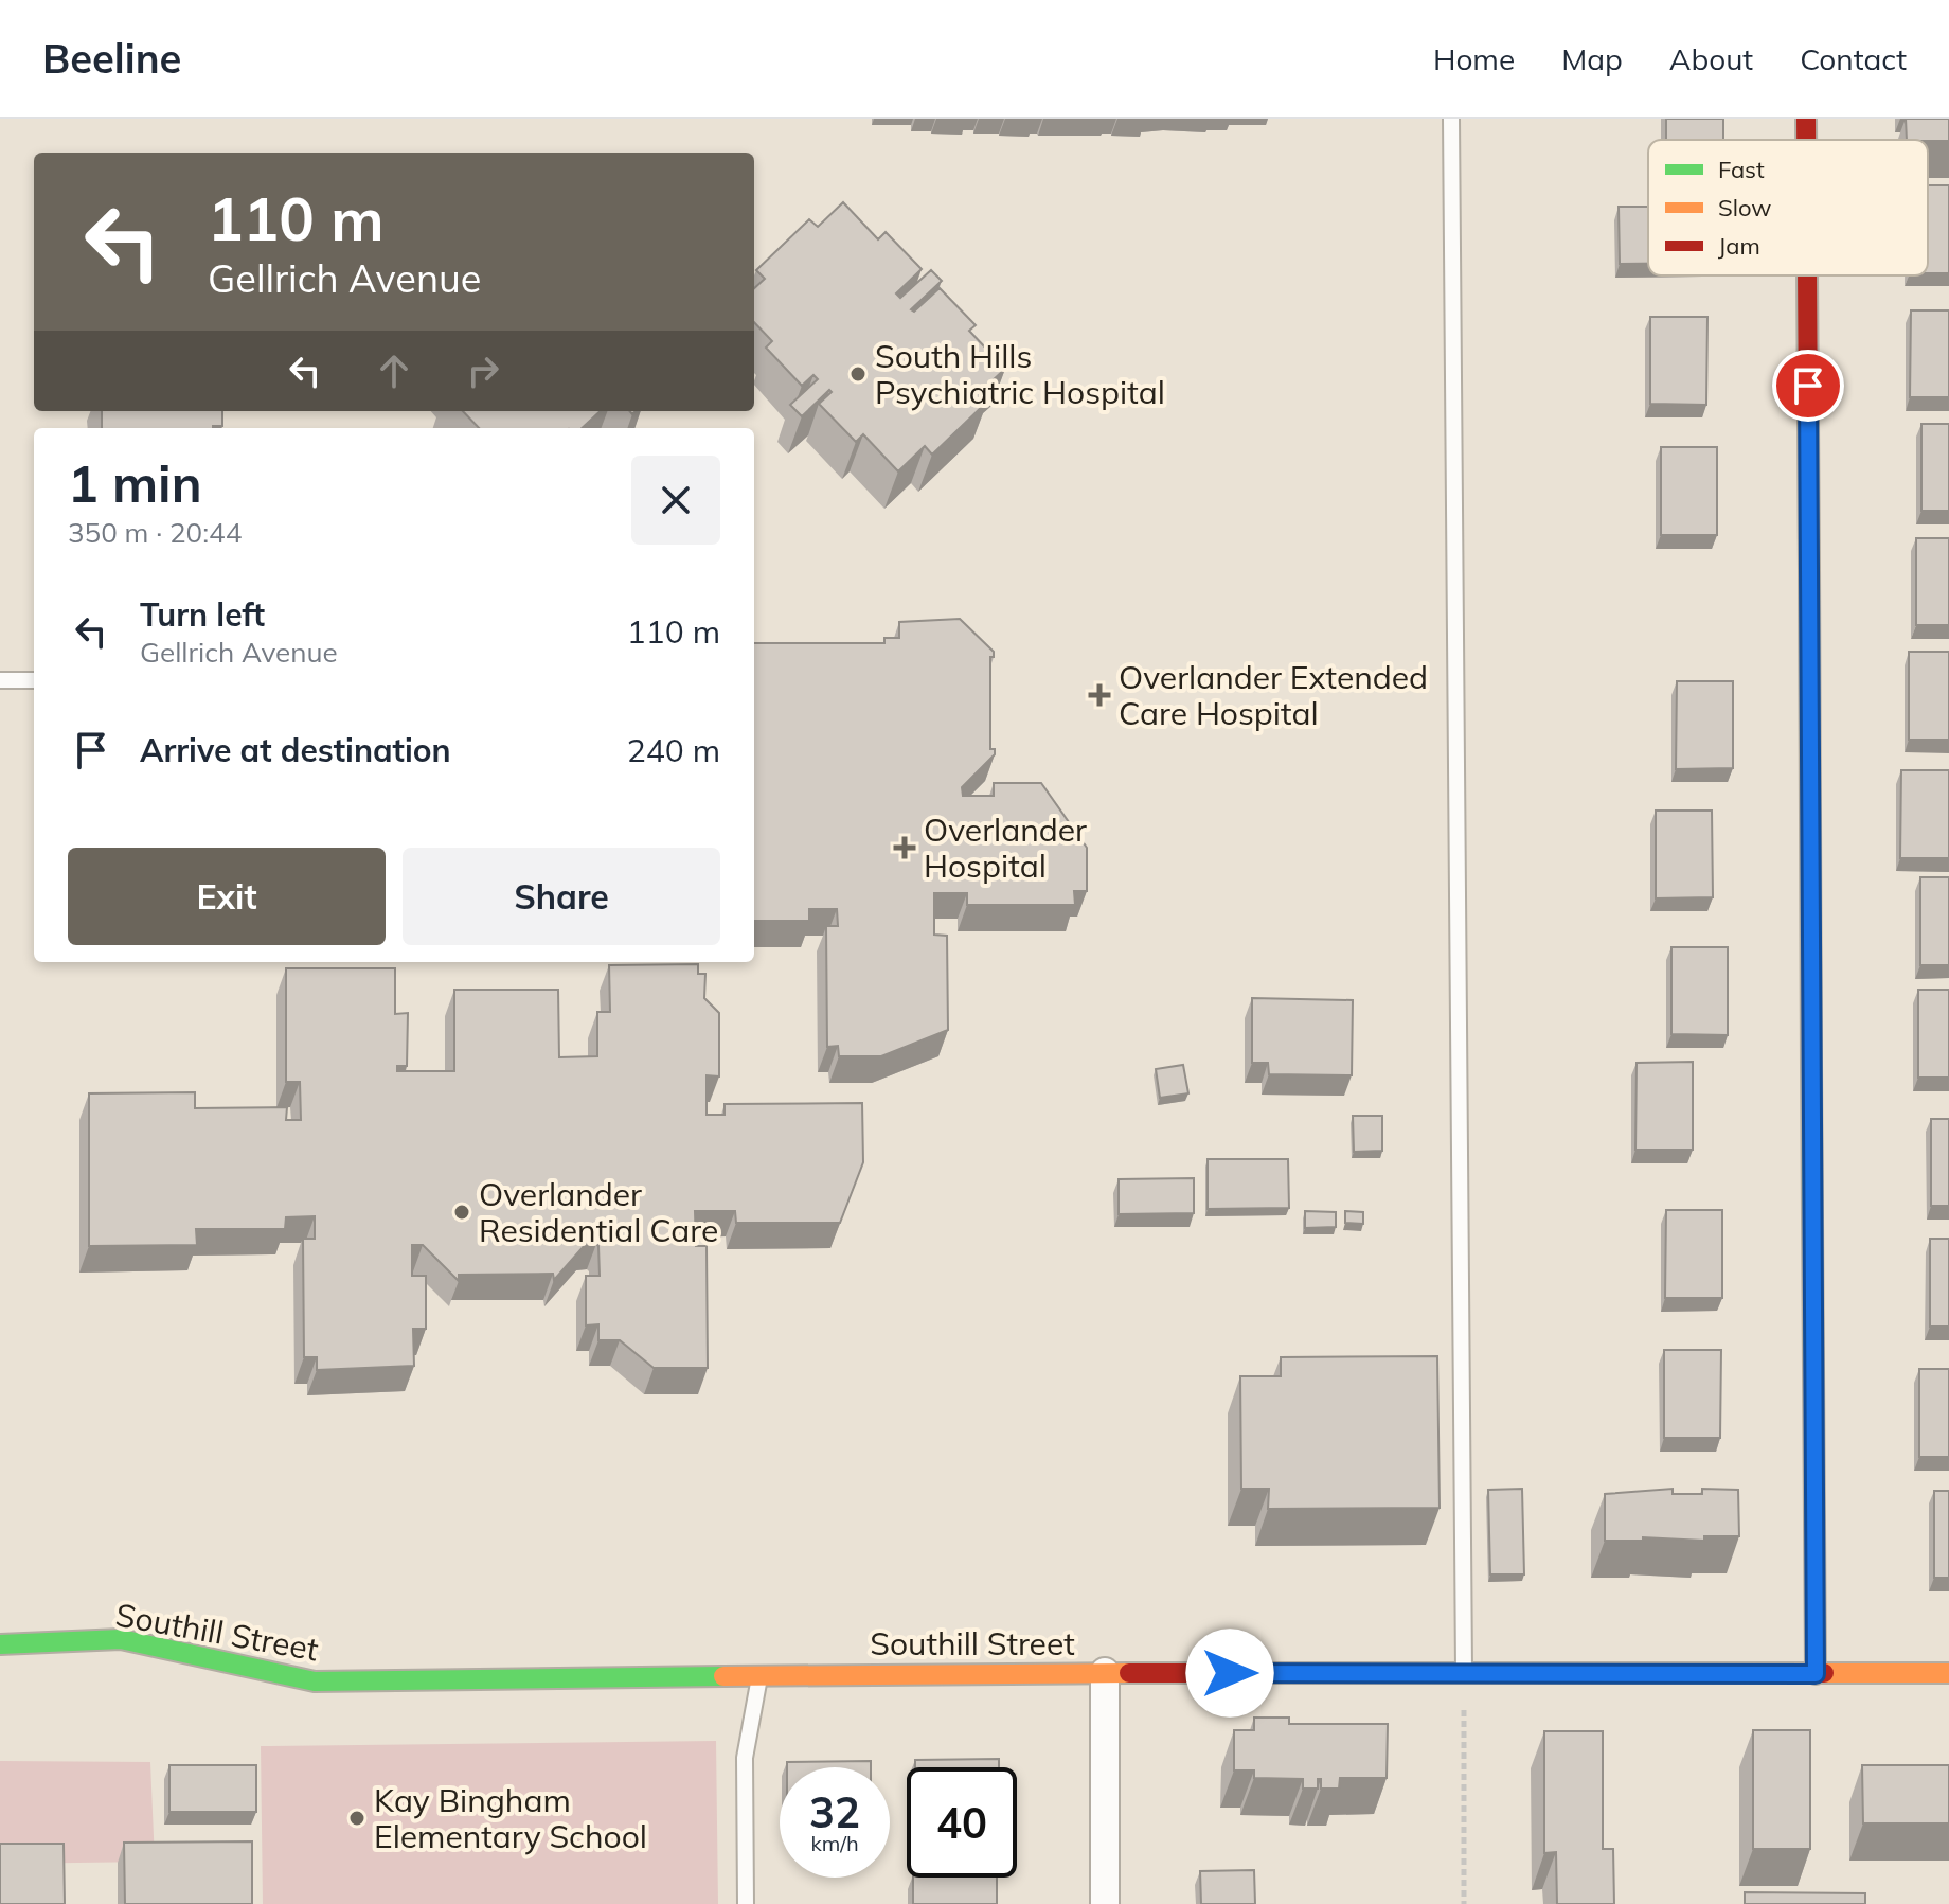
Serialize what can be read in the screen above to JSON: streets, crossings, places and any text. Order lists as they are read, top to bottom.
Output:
{
  "streets": {
    "street": ["Southill Street"]
  },
  "places": {
    "other": ["South Hills Psychiatric Hospital", "Overlander Residential Care", "Kay Bingham Elementary School"],
    "health": ["Overlander Extended Care Hospital", "Overlander Hospital"]
  },
  "legend": ["Fast", "Slow", "Jam"],
  "page": {
    "header": "Beeline",
    "nav": [
      "Home",
      "Map",
      "About",
      "Contact"
    ],
    "turn": ["110 m", "Gellrich Avenue"],
    "heading": ["1 min", "350 m · 20:44"],
    "list": [
      {
        "name": "Turn left",
        "note": "Gellrich Avenue",
        "value": "110 m"
      },
      {
        "name": "Arrive at destination",
        "value": "240 m"
      }
    ],
    "buttons": ["Exit", "Share"],
    "speed": "32 km/h",
    "limit": "40"
  }
}
